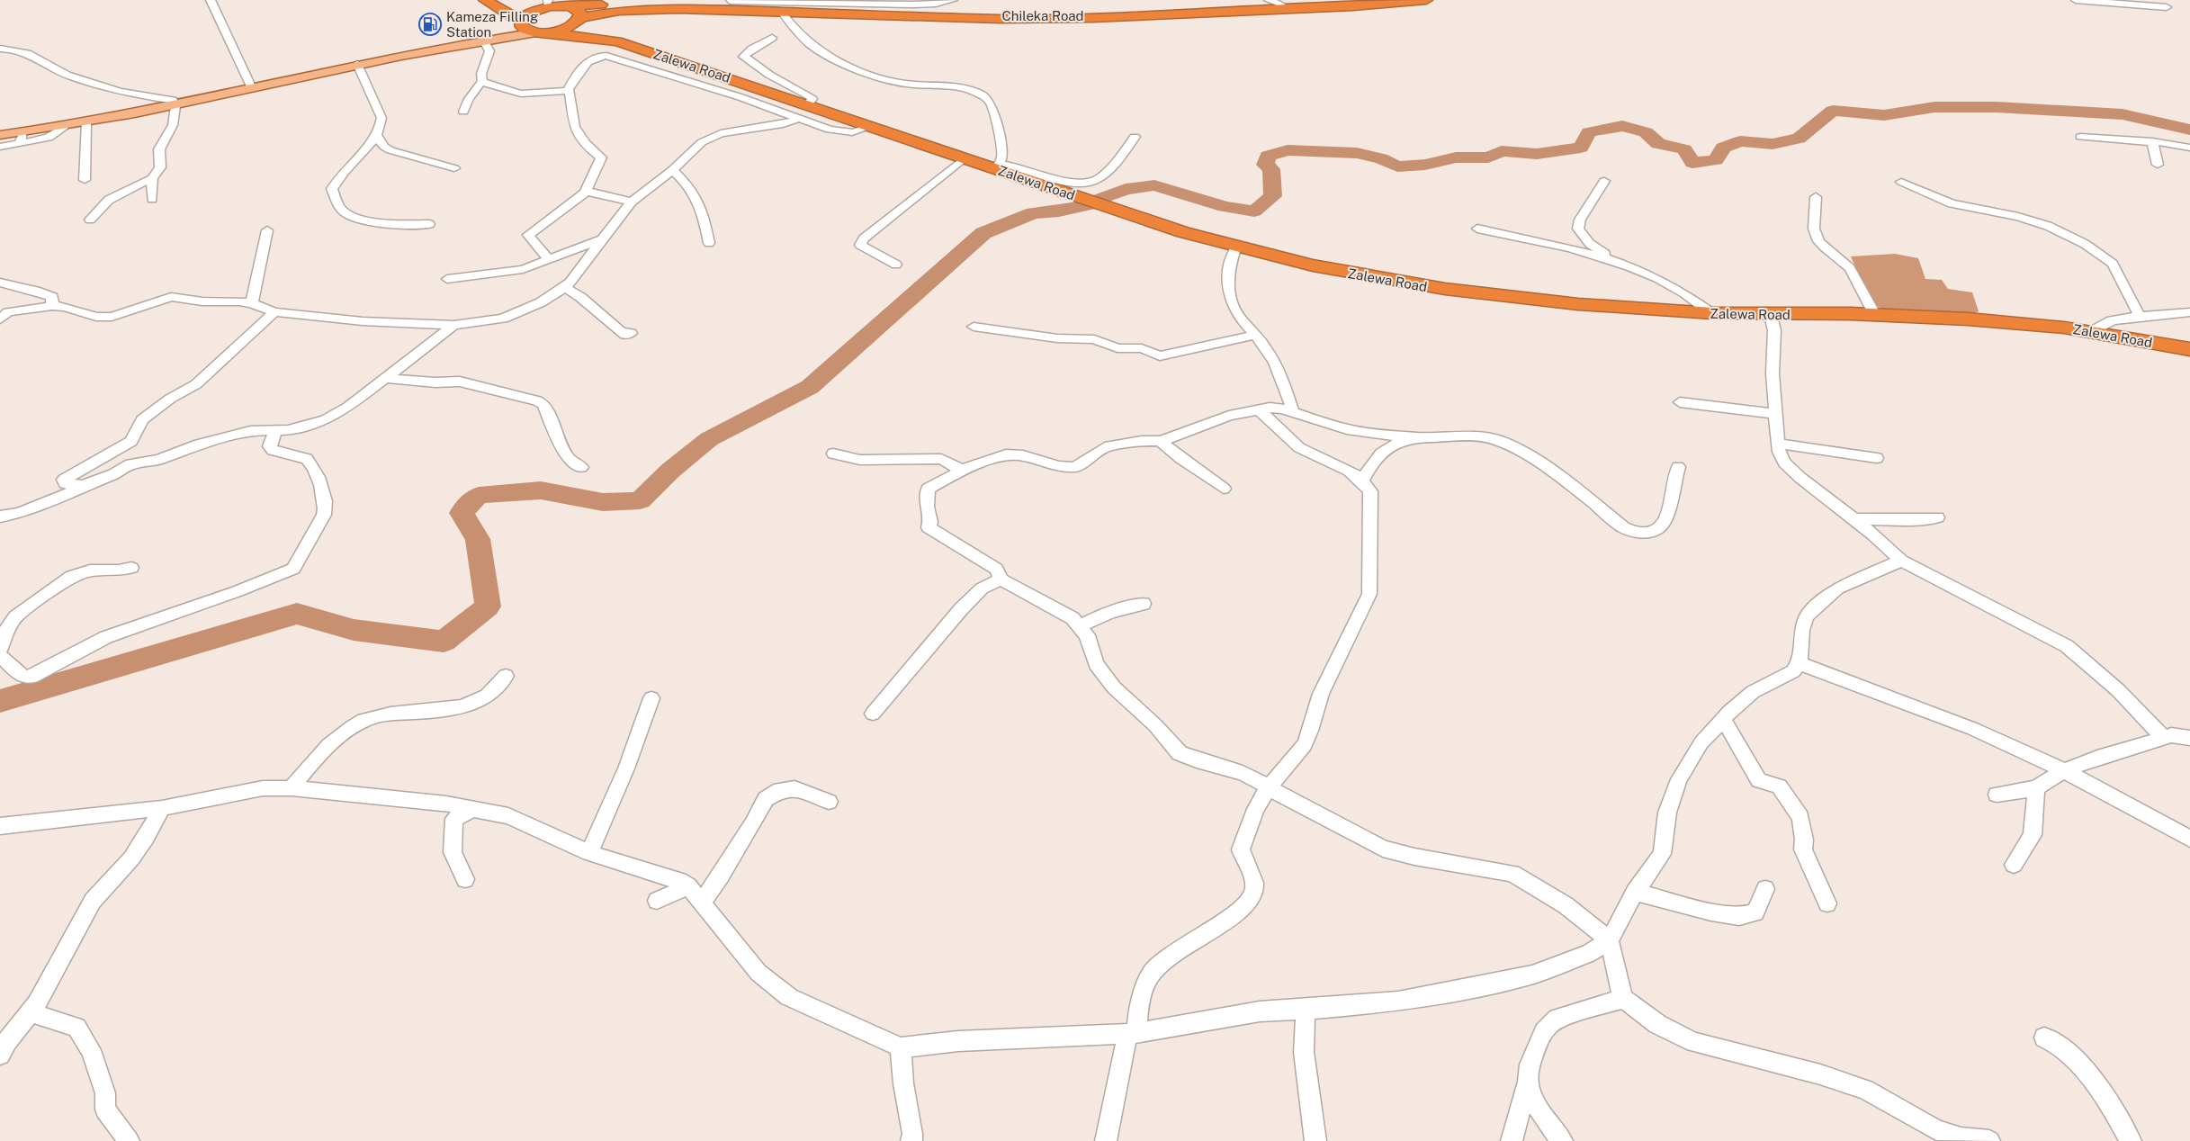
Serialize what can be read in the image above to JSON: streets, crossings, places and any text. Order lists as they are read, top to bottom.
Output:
{
  "streets": {
    "highway": ["Chileka Road", "Zalewa Road"]
  },
  "crossings": [
    ["Chileka Road", "Zalewa Road"]
  ],
  "places": {
    "fuel station": ["Kameza Filling Station"]
  }
}
